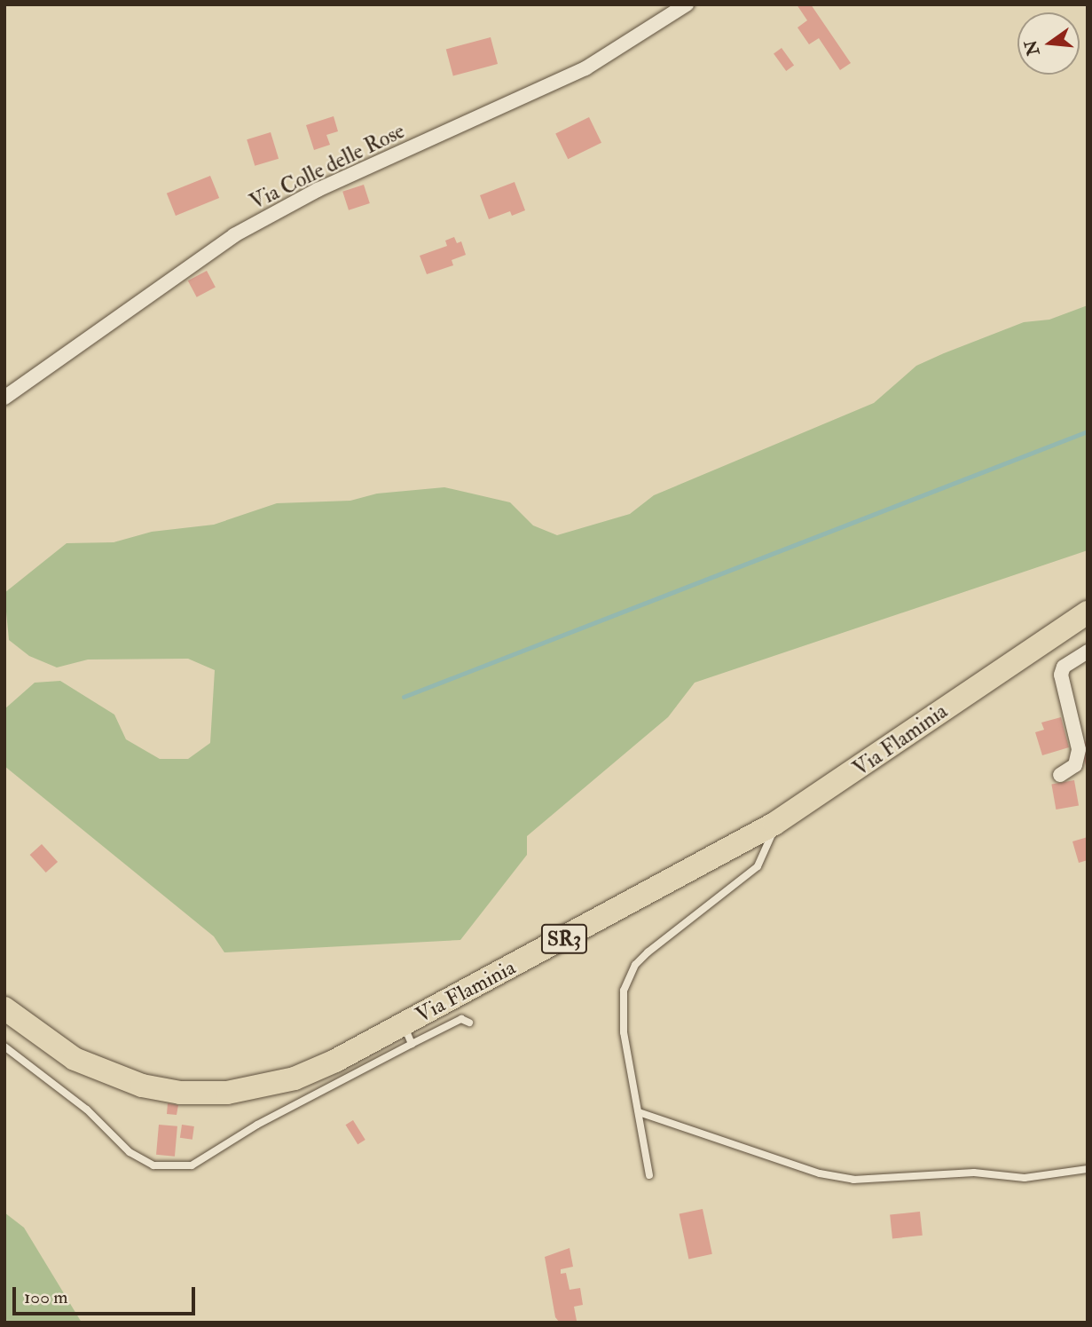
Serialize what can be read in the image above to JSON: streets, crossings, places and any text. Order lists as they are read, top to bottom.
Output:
{
  "streets": {
    "main road": ["Via Flaminia", "SR3"],
    "street": ["Via Colle delle Rose"]
  },
  "scale_bar": "100 m",
  "north": "left"
}
